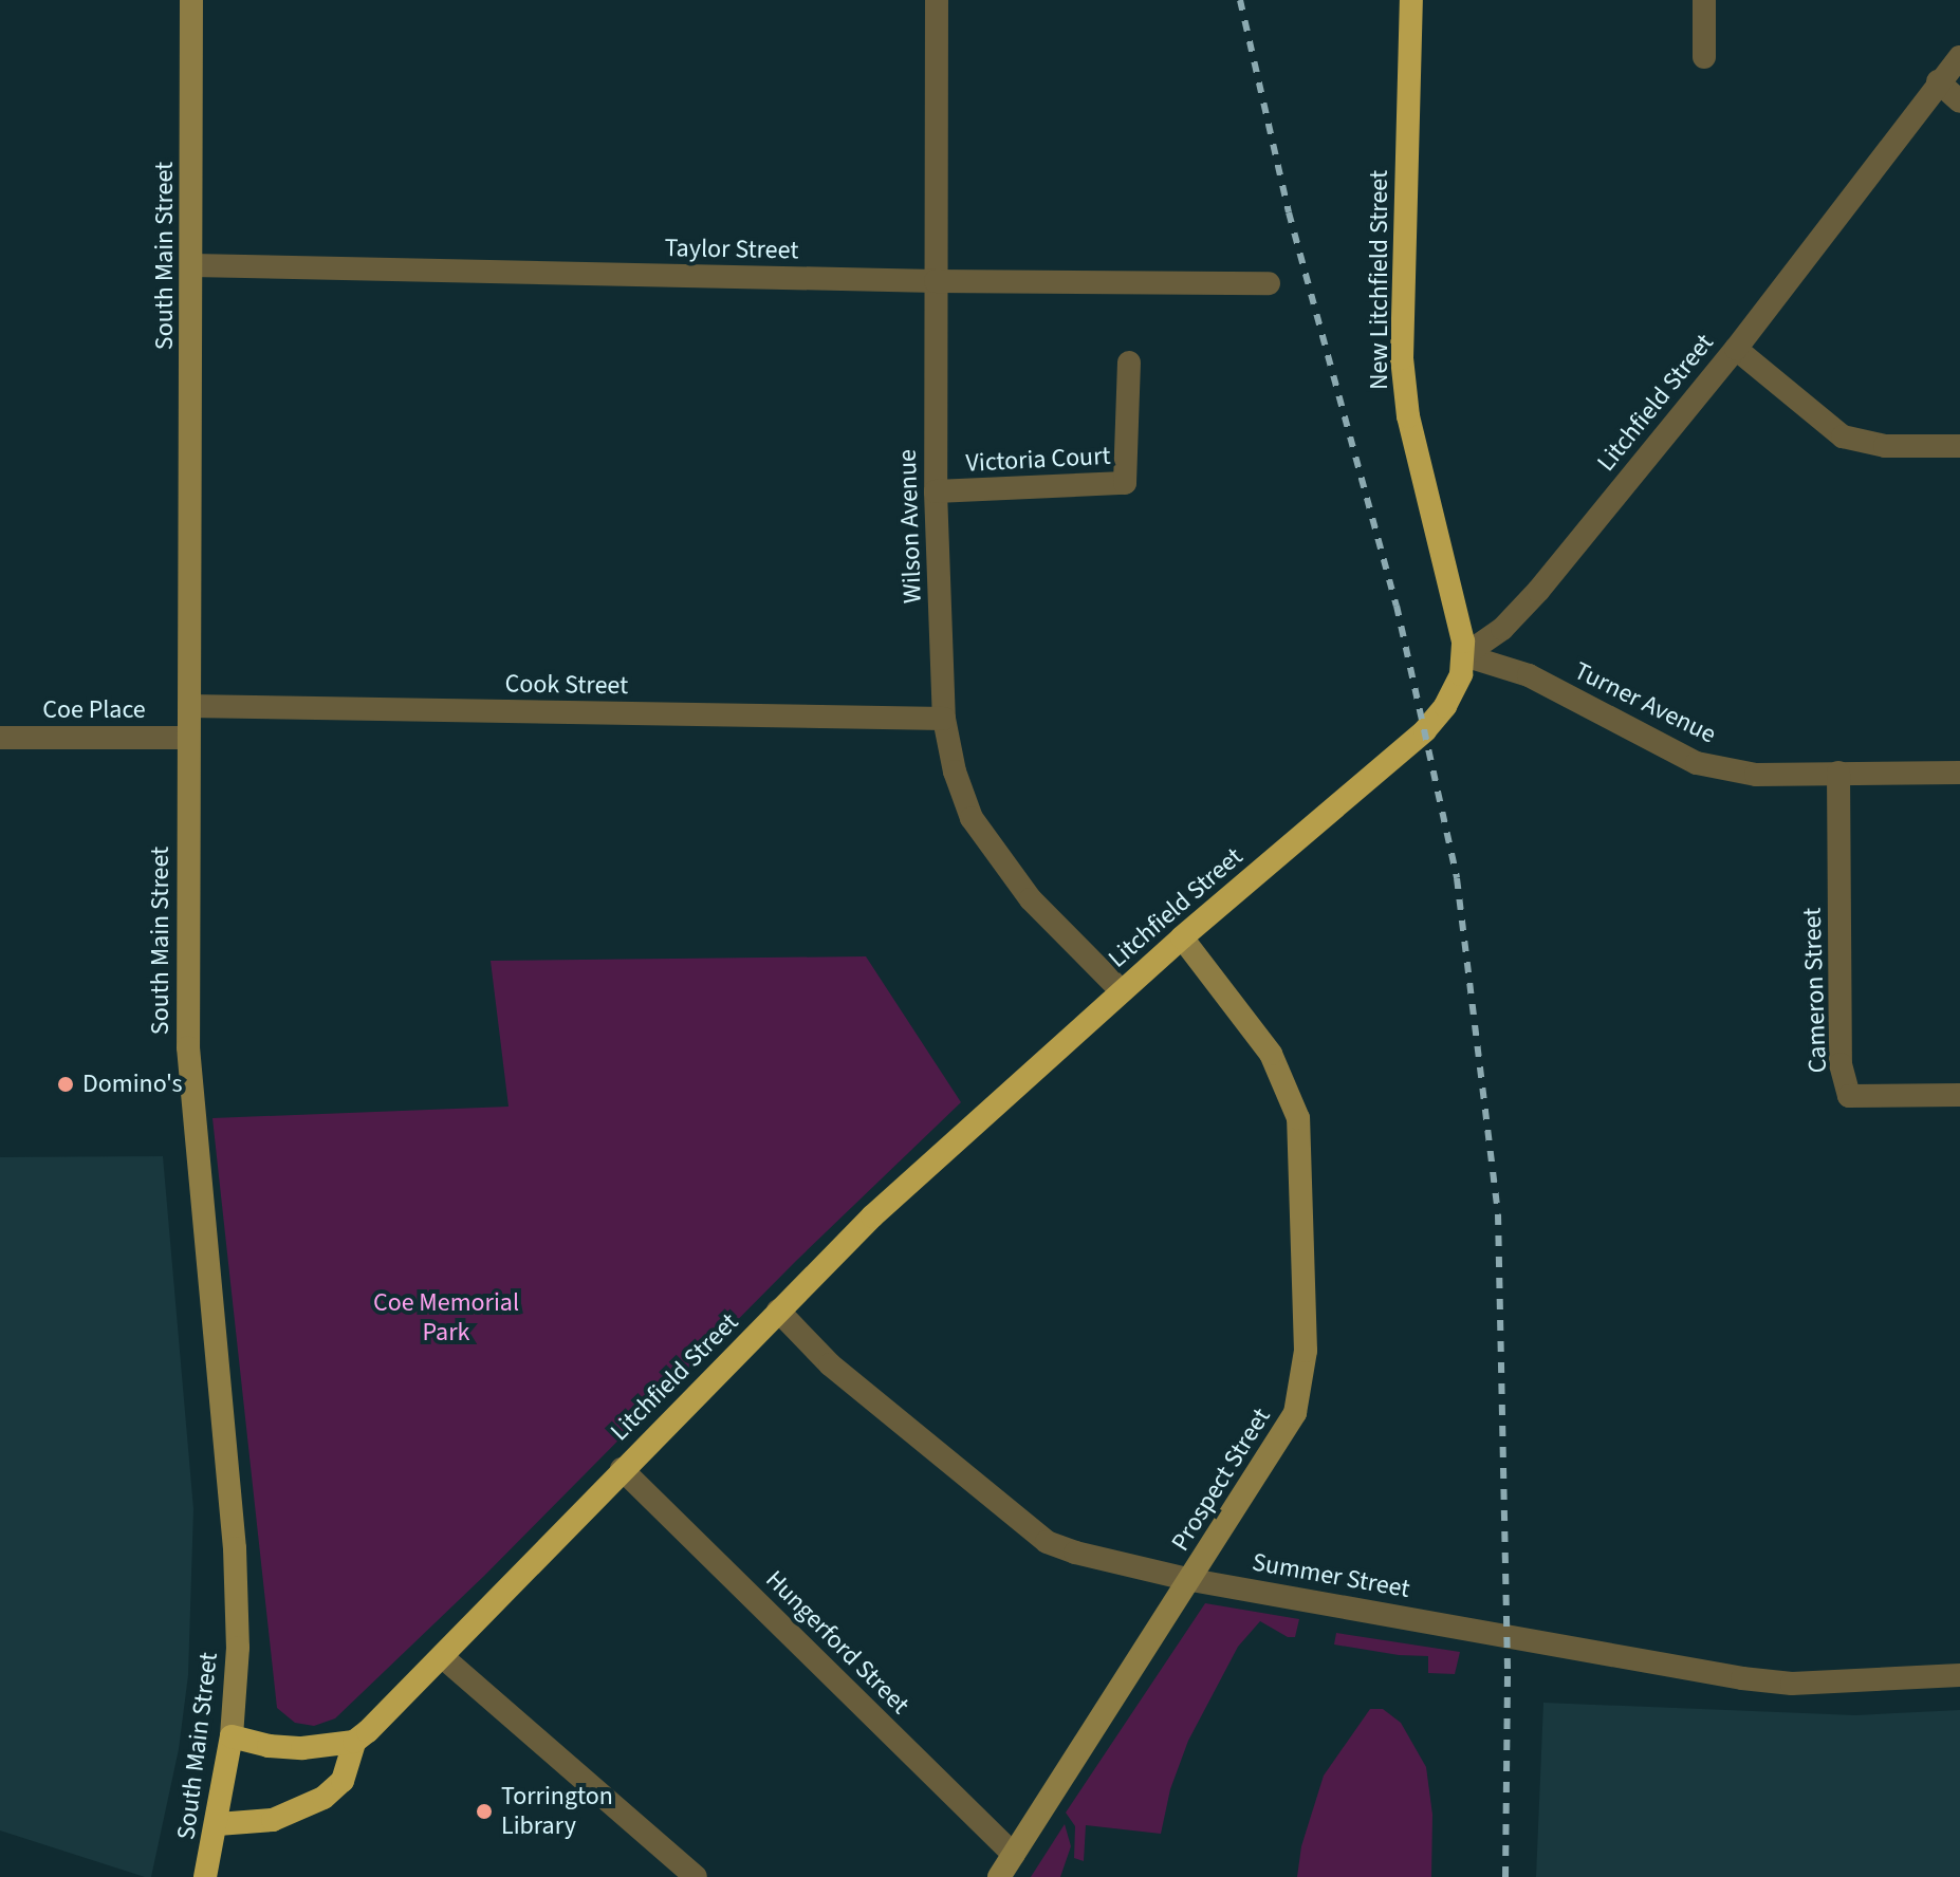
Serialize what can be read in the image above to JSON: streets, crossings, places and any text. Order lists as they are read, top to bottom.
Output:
{
  "streets": {
    "highway": ["South Main Street", "New Litchfield Street", "Litchfield Street"],
    "main road": ["Prospect Street"],
    "street": [
      "Taylor Street",
      "Victoria Court",
      "Wilson Avenue",
      "Cook Street",
      "Turner Avenue",
      "Coe Place",
      "Cameron Street",
      "Summer Street",
      "Hungerford Street"
    ]
  },
  "crossings": [
    ["Taylor Street", "South Main Street"],
    ["Taylor Street", "Wilson Avenue"],
    ["South Main Street", "Litchfield Street"],
    ["South Main Street", "Cook Street"],
    ["South Main Street", "Coe Place"],
    ["New Litchfield Street", "Litchfield Street"],
    ["New Litchfield Street", "Turner Avenue"],
    ["Litchfield Street", "Wilson Avenue"],
    ["Litchfield Street", "Turner Avenue"],
    ["Litchfield Street", "Prospect Street"],
    ["Litchfield Street", "Summer Street"],
    ["Litchfield Street", "Hungerford Street"],
    ["Victoria Court", "Wilson Avenue"],
    ["Wilson Avenue", "Cook Street"],
    ["Turner Avenue", "Cameron Street"],
    ["Prospect Street", "Summer Street"],
    ["Prospect Street", "Hungerford Street"]
  ],
  "parks": ["Coe Memorial Park"],
  "places": ["Domino's", "Torrington Library"]
}
